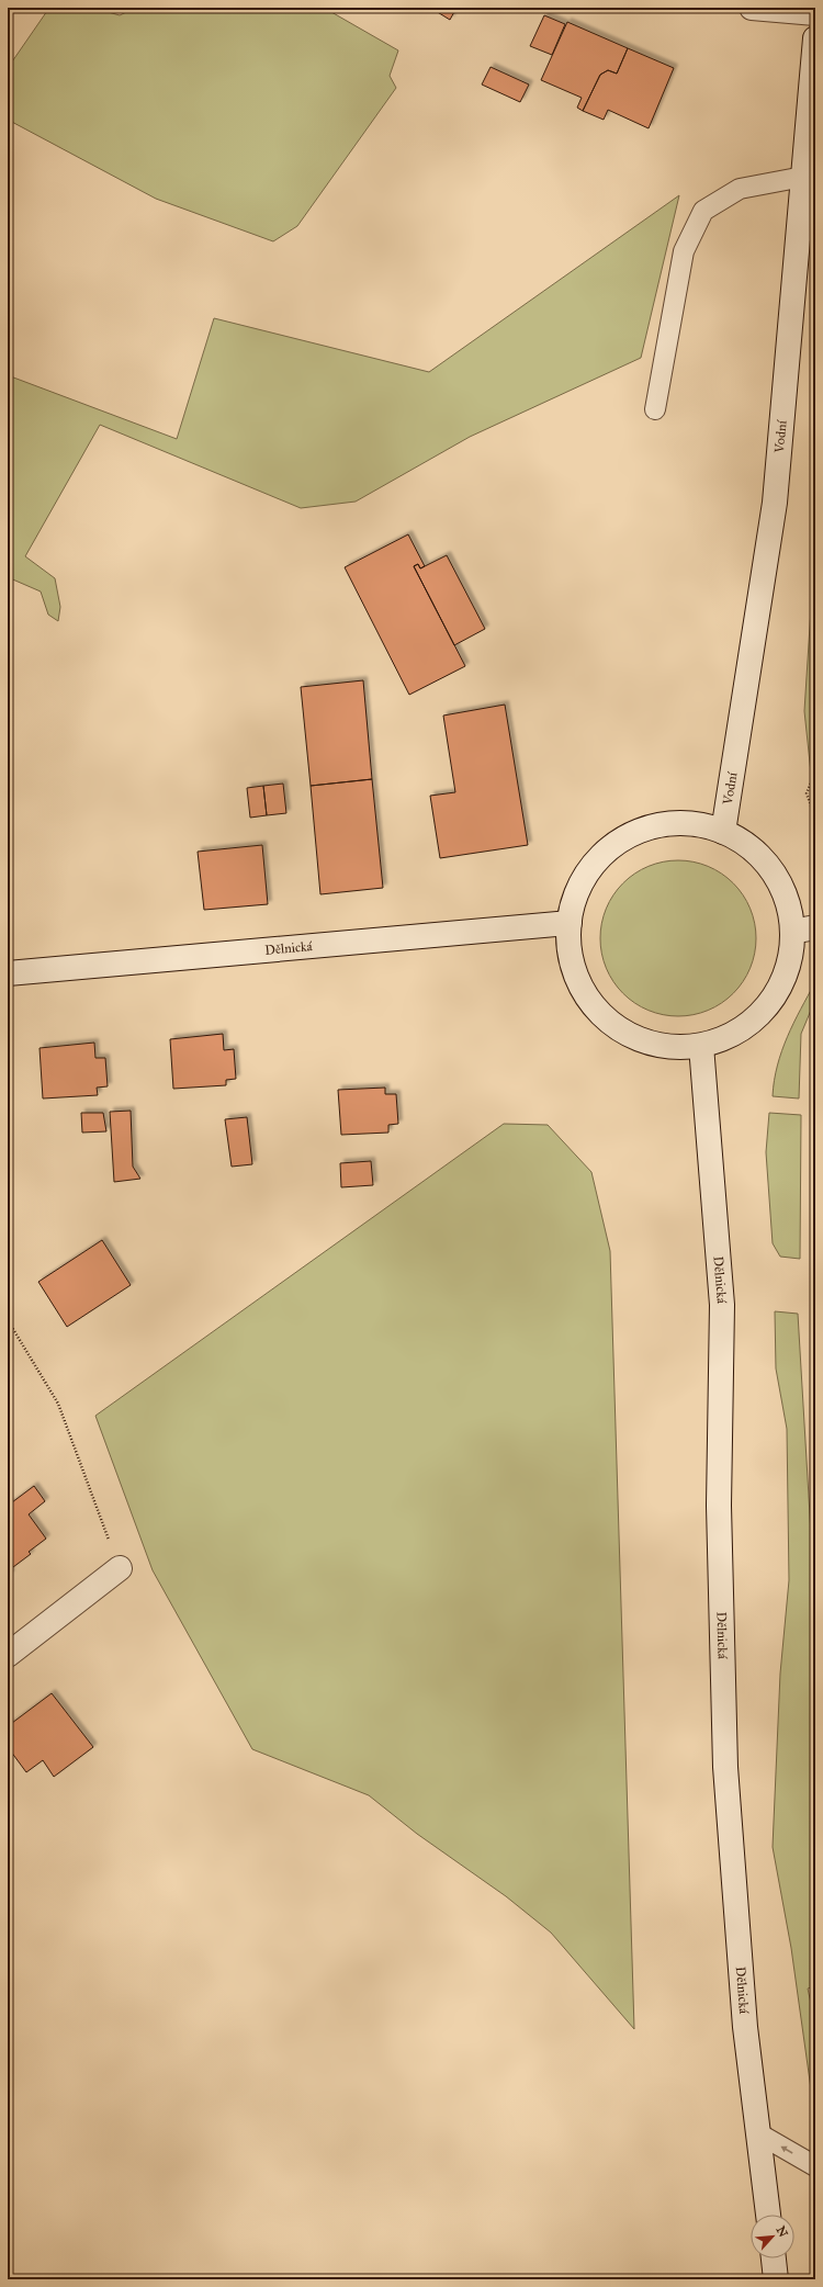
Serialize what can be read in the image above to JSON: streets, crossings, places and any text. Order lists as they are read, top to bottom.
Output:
{
  "streets": {
    "main road": ["Vodní", "Dělnická"]
  },
  "north": "top right"
}
